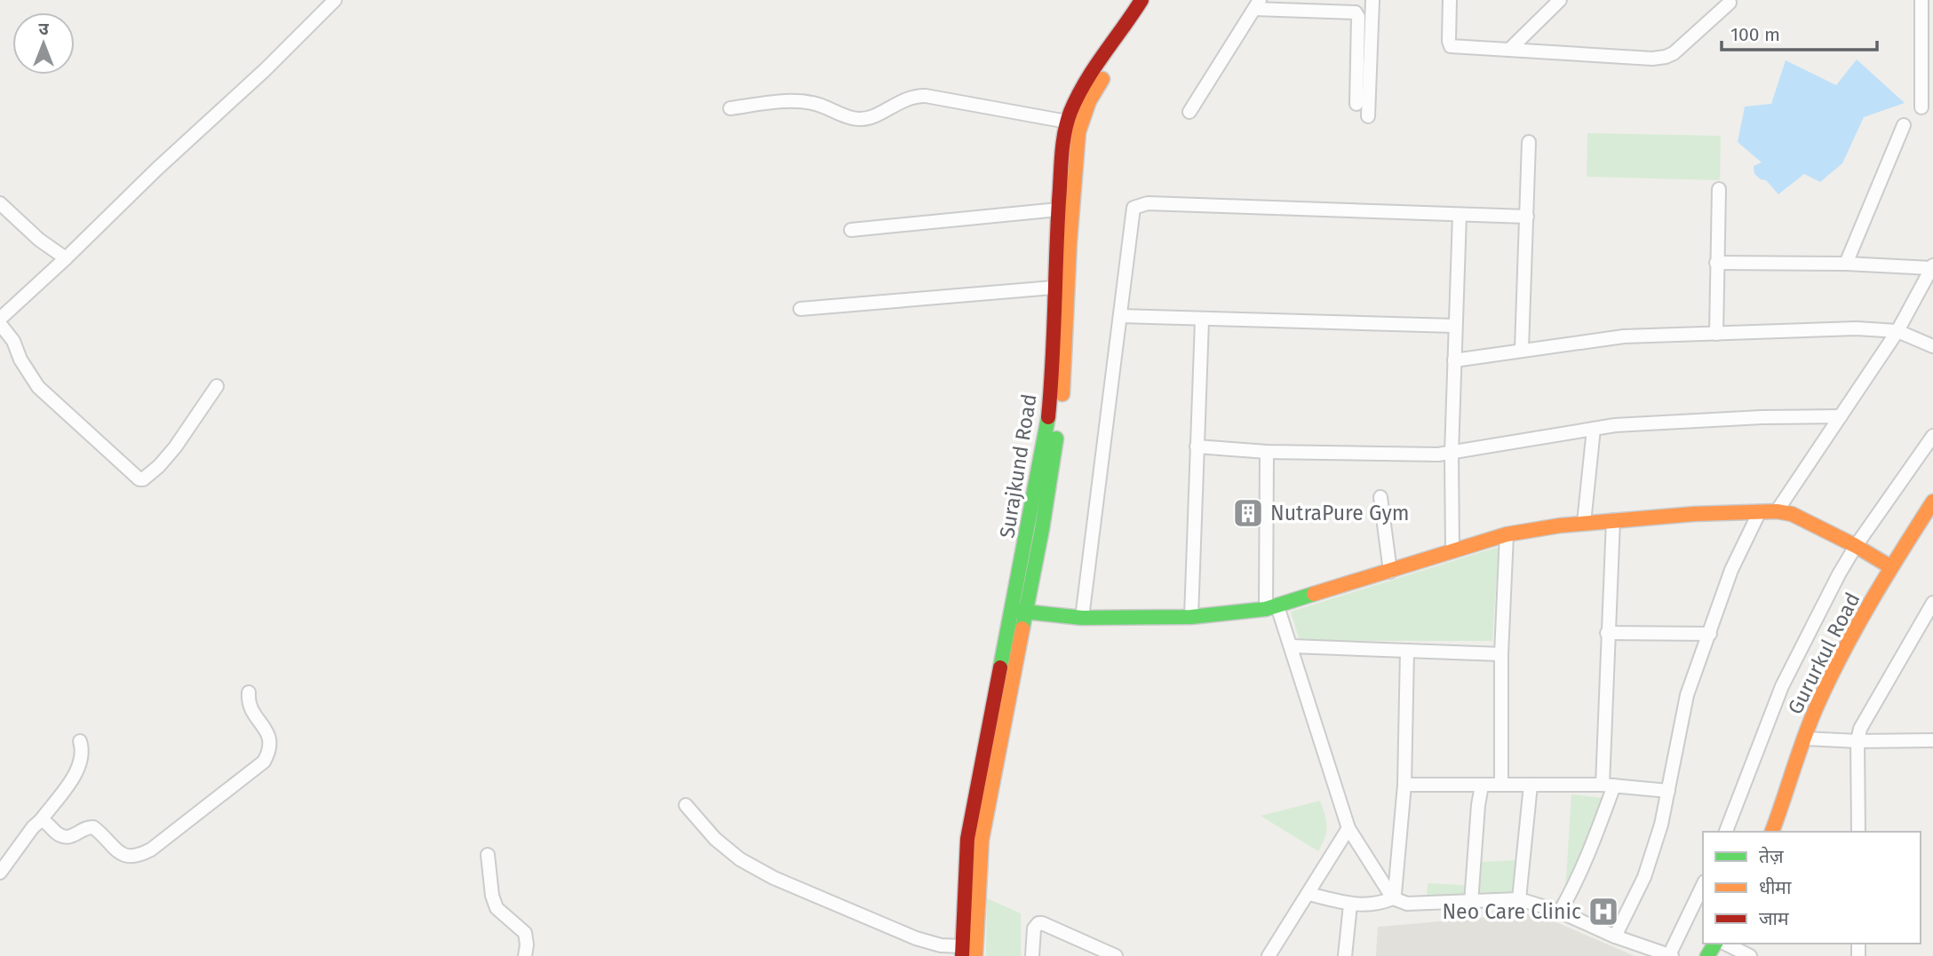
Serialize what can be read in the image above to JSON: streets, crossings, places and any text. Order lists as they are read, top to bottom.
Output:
{
  "streets": {
    "main road": ["Surajkund Road", "Gururkul Road"]
  },
  "places": {
    "building": ["NutraPure Gym"],
    "hospital": ["Neo Care Clinic"]
  },
  "legend": ["तेज़", "धीमा", "जाम"],
  "scale_bar": "100 m",
  "north": "top"
}
